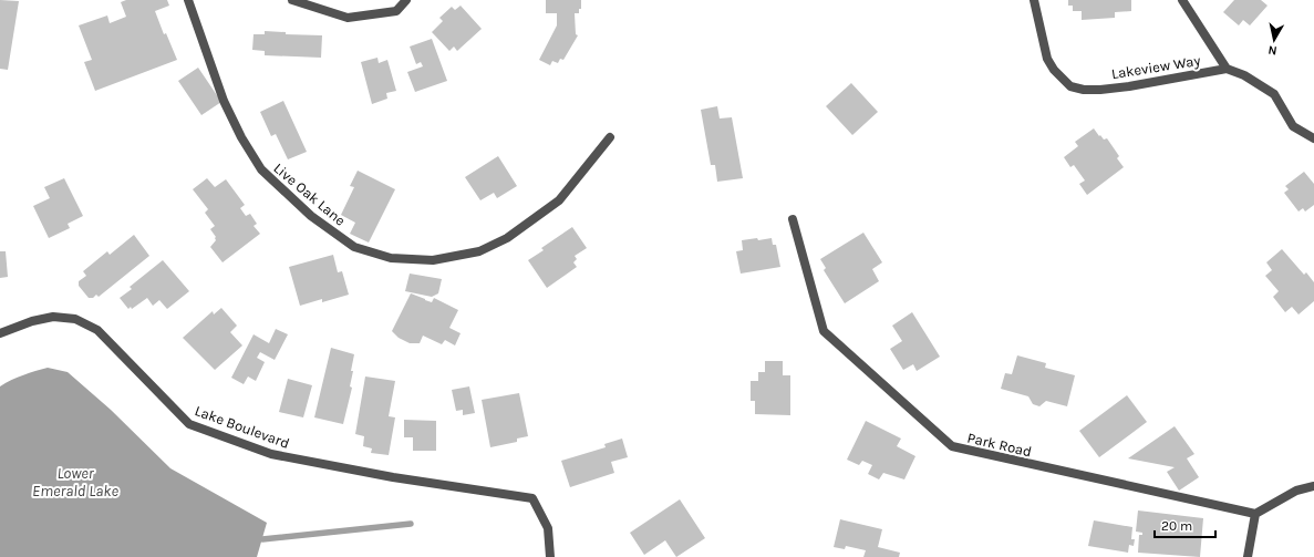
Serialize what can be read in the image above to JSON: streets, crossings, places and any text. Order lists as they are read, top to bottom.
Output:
{
  "streets": {
    "street": [
      "Lakeview Way",
      "Live Oak Lane",
      "Lake Boulevard",
      "Park Road"
    ]
  },
  "water": ["Lower Emerald Lake"],
  "scale_bar": "20 m",
  "north": "bottom"
}
